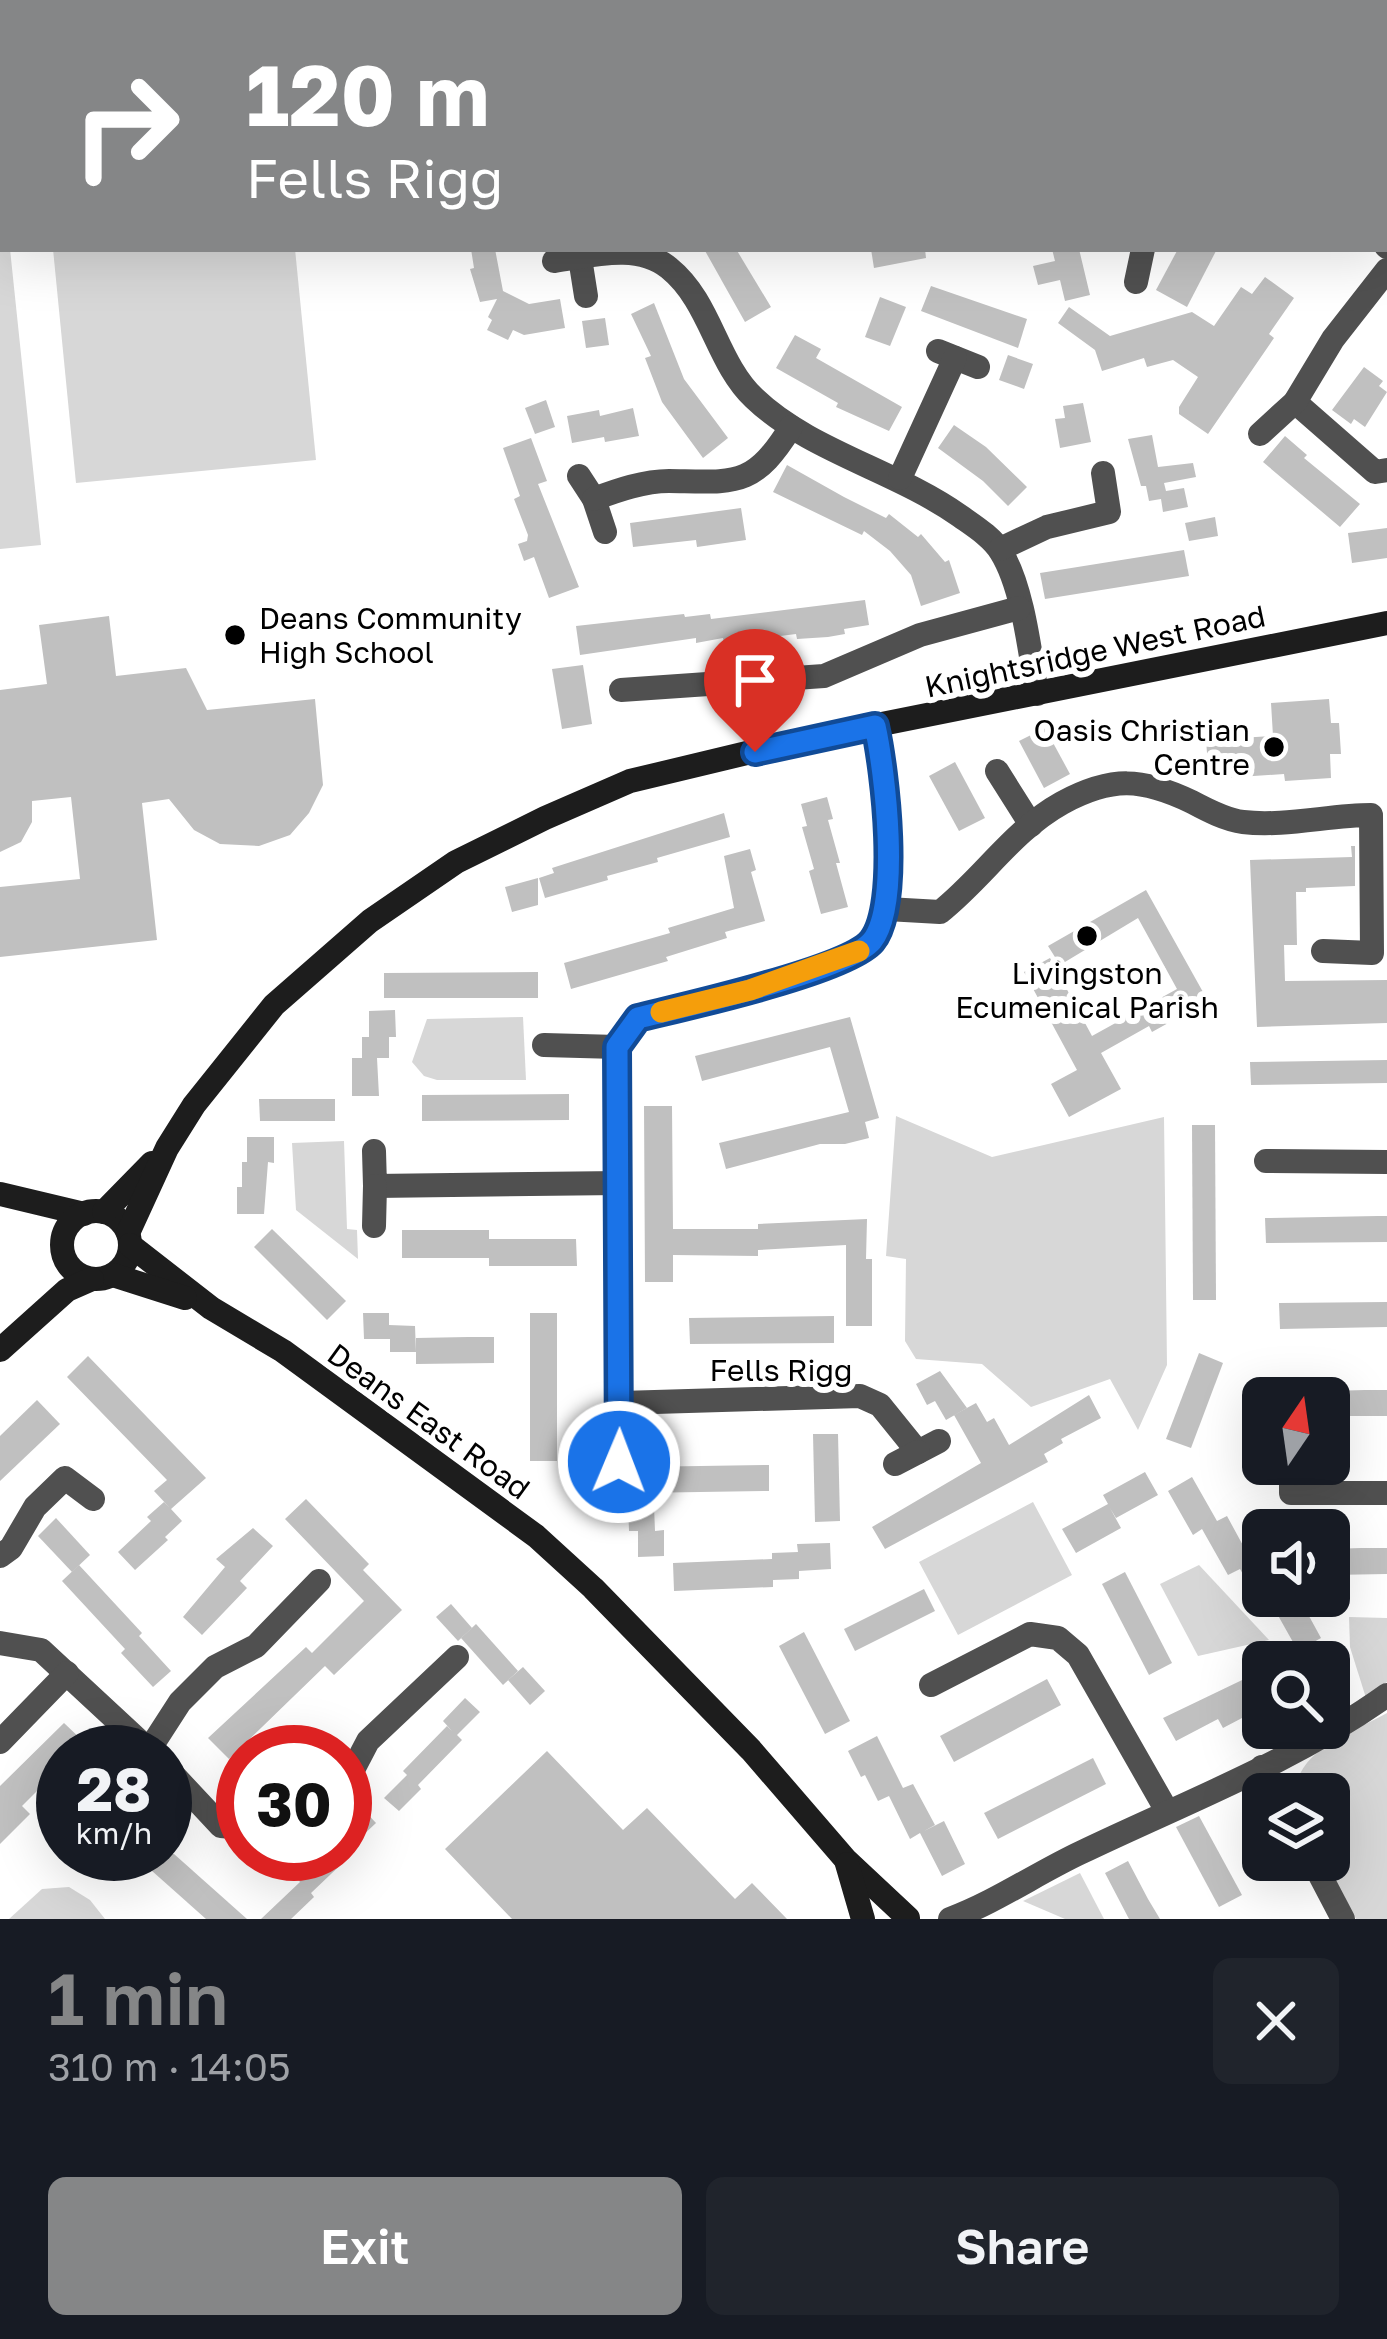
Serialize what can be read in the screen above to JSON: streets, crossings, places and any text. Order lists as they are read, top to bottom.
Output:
{
  "streets": {
    "street": ["Knightsridge West Road", "Fells Rigg", "Deans East Road"]
  },
  "crossings": [
    ["Knightsridge West Road", "Deans East Road"]
  ],
  "places": ["Deans Community High School", "Oasis Christian Centre", "Livingston Ecumenical Parish"],
  "north": "top",
  "page": {
    "turn": ["120 m", "Fells Rigg"],
    "speed": "28 km/h",
    "limit": "30",
    "heading": ["1 min", "310 m · 14:05"],
    "buttons": ["Exit", "Share"]
  }
}
